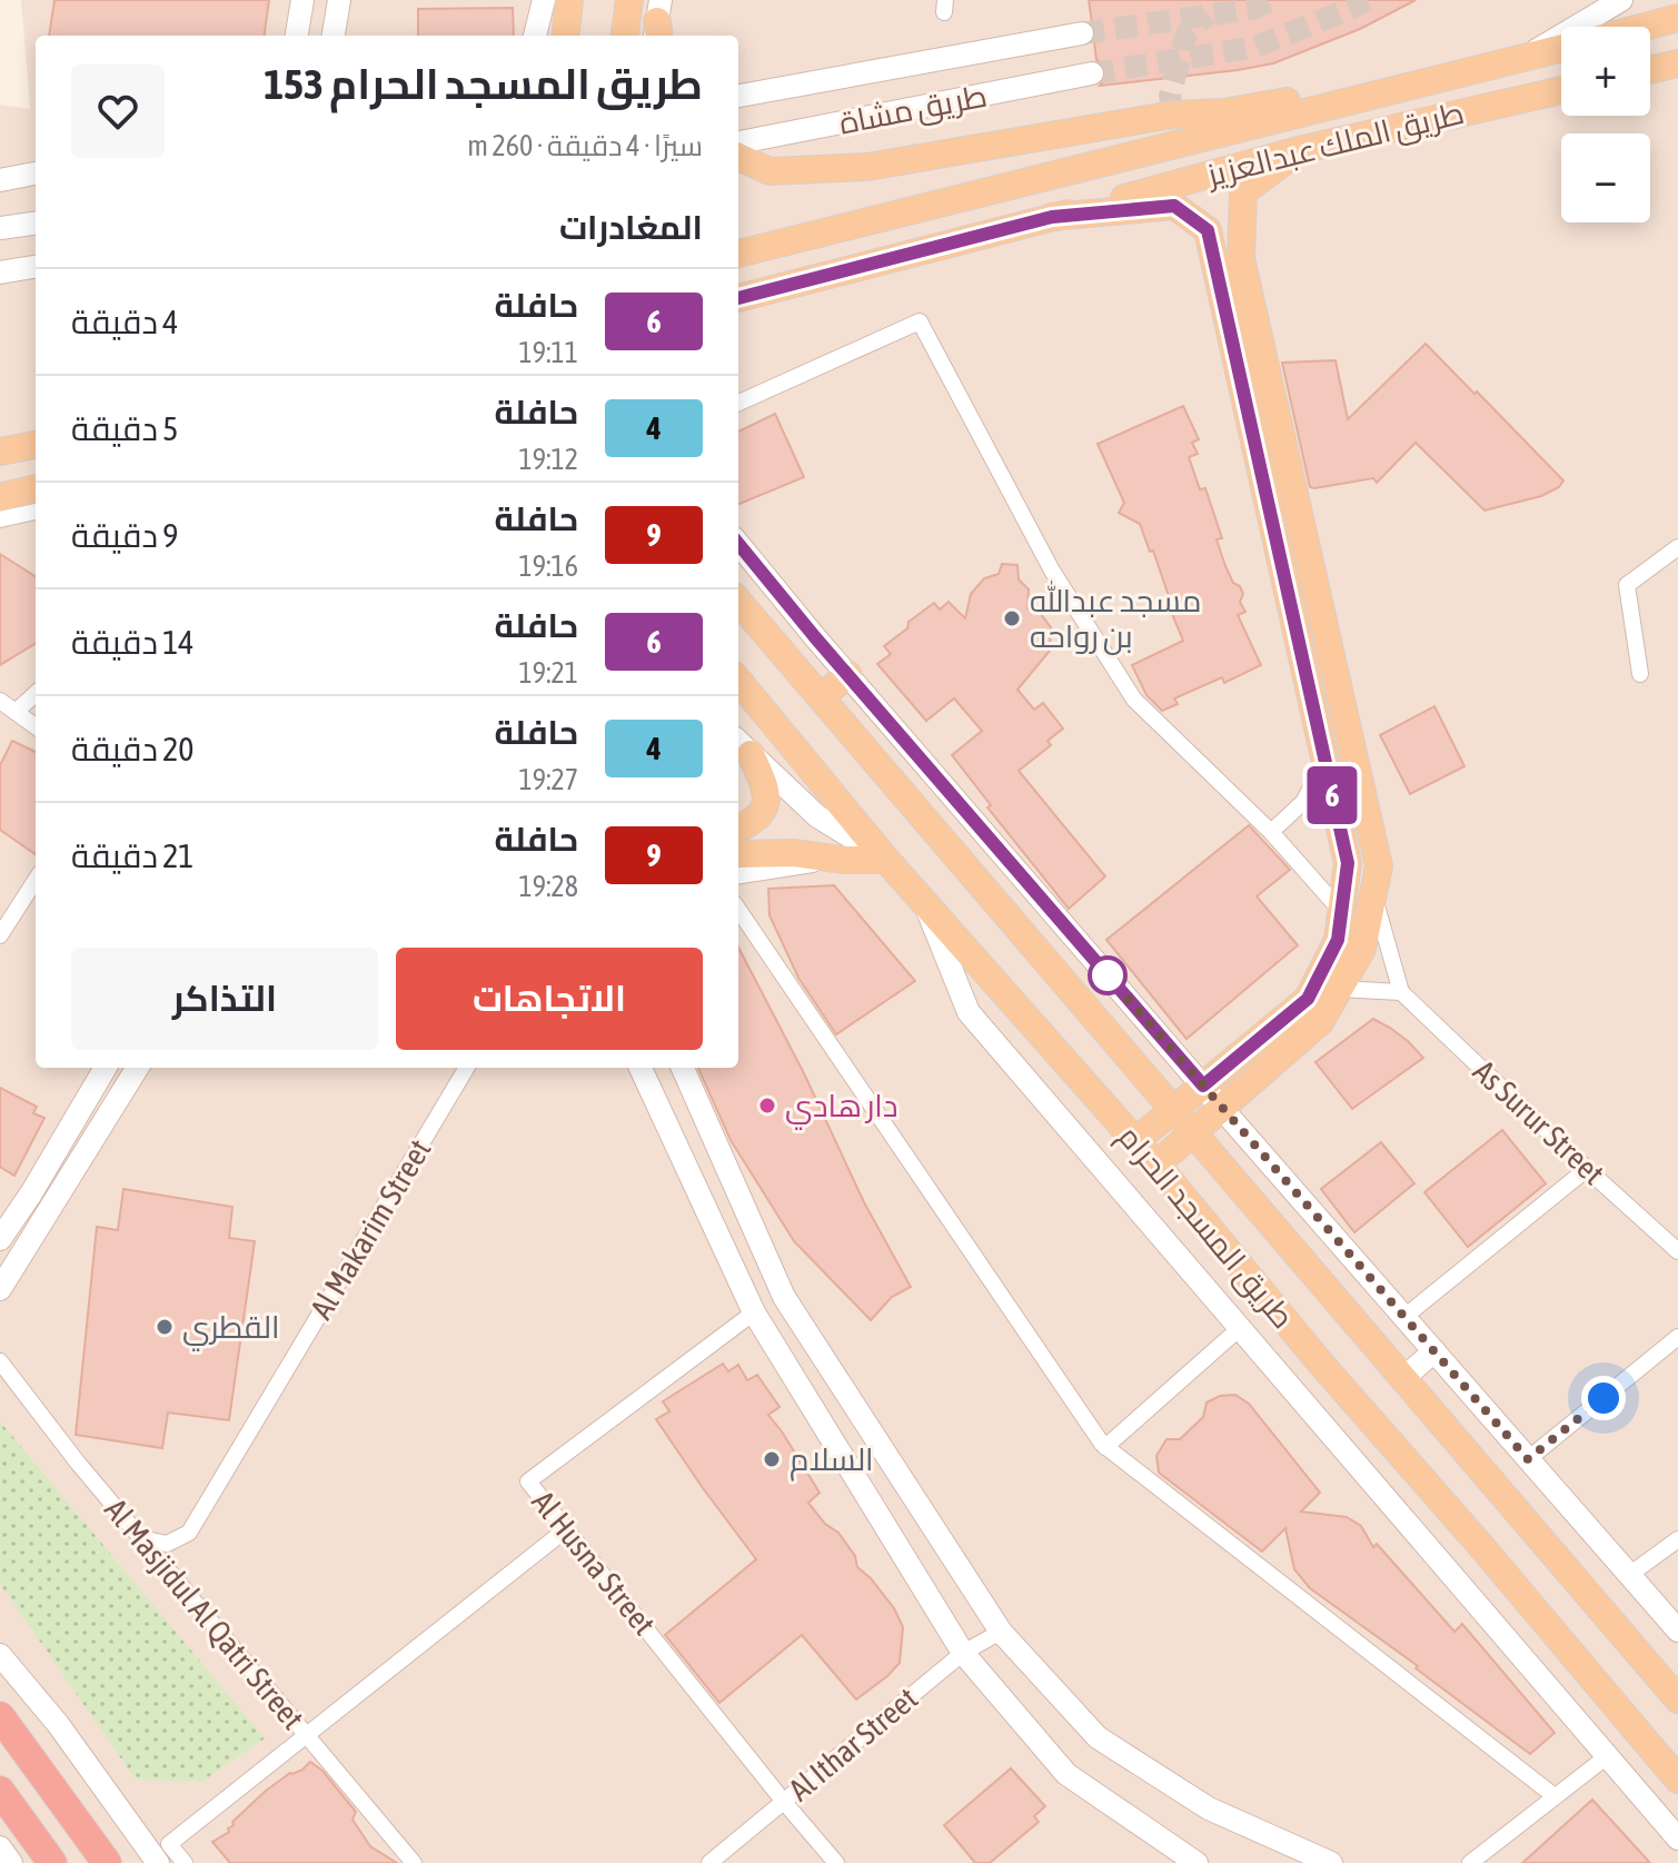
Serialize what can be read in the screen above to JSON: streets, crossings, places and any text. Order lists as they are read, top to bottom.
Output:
{
  "streets": {
    "main road": ["طريق الملك عبدالعزيز", "طريق المسجد الحرام"],
    "street": [
      "طريق مشاة",
      "As Surur Street",
      "Al Makarim Street",
      "Al Husna Street",
      "Al Masjidul Al Qatri Street",
      "Al Ithar Street"
    ]
  },
  "crossings": [
    ["Al Makarim Street", "Al Masjidul Al Qatri Street"],
    ["Al Husna Street", "Al Ithar Street"]
  ],
  "places": [
    "مسجد عبدالله بن رواحه",
    "دار هادي",
    "القطري",
    "السلام"
  ],
  "lines": ["bus line 6"],
  "page": {
    "on_map": "6",
    "map_buttons": ["+", "−"],
    "heading": [
      ["طريق المسجد الحرام 153", "سيرًا · 4 دقيقة · 260 m"],
      "المغادرات"
    ],
    "list": [
      {
        "mark": "6",
        "name": "حافلة",
        "note": "19:11",
        "value": "4 دقيقة"
      },
      {
        "mark": "4",
        "name": "حافلة",
        "note": "19:12",
        "value": "5 دقيقة"
      },
      {
        "mark": "9",
        "name": "حافلة",
        "note": "19:16",
        "value": "9 دقيقة"
      },
      {
        "mark": "6",
        "name": "حافلة",
        "note": "19:21",
        "value": "14 دقيقة"
      },
      {
        "mark": "4",
        "name": "حافلة",
        "note": "19:27",
        "value": "20 دقيقة"
      },
      {
        "mark": "9",
        "name": "حافلة",
        "note": "19:28",
        "value": "21 دقيقة"
      }
    ],
    "buttons": ["الاتجاهات", "التذاكر"]
  }
}
